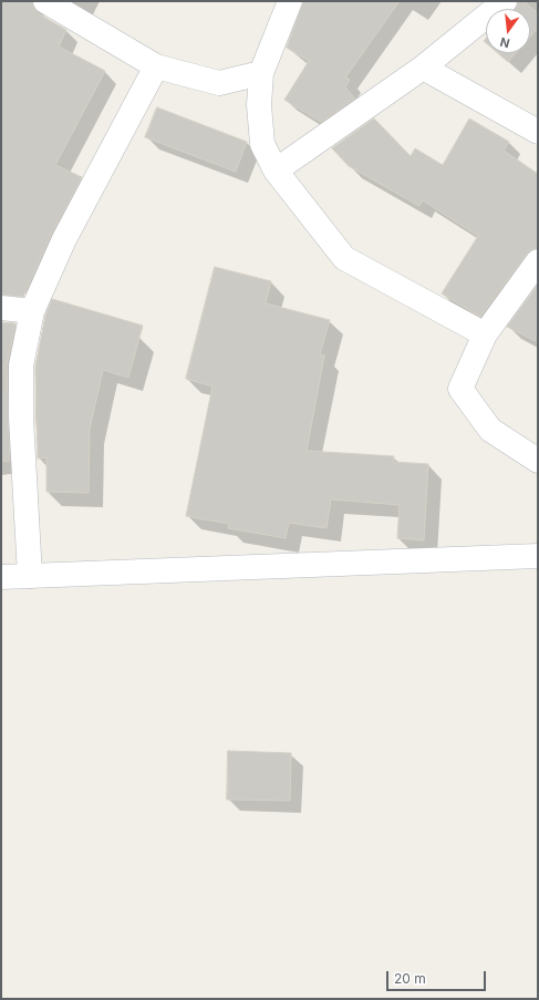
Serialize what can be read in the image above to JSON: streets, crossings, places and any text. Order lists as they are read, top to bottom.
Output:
{
  "scale_bar": "20 m",
  "north": "bottom"
}
